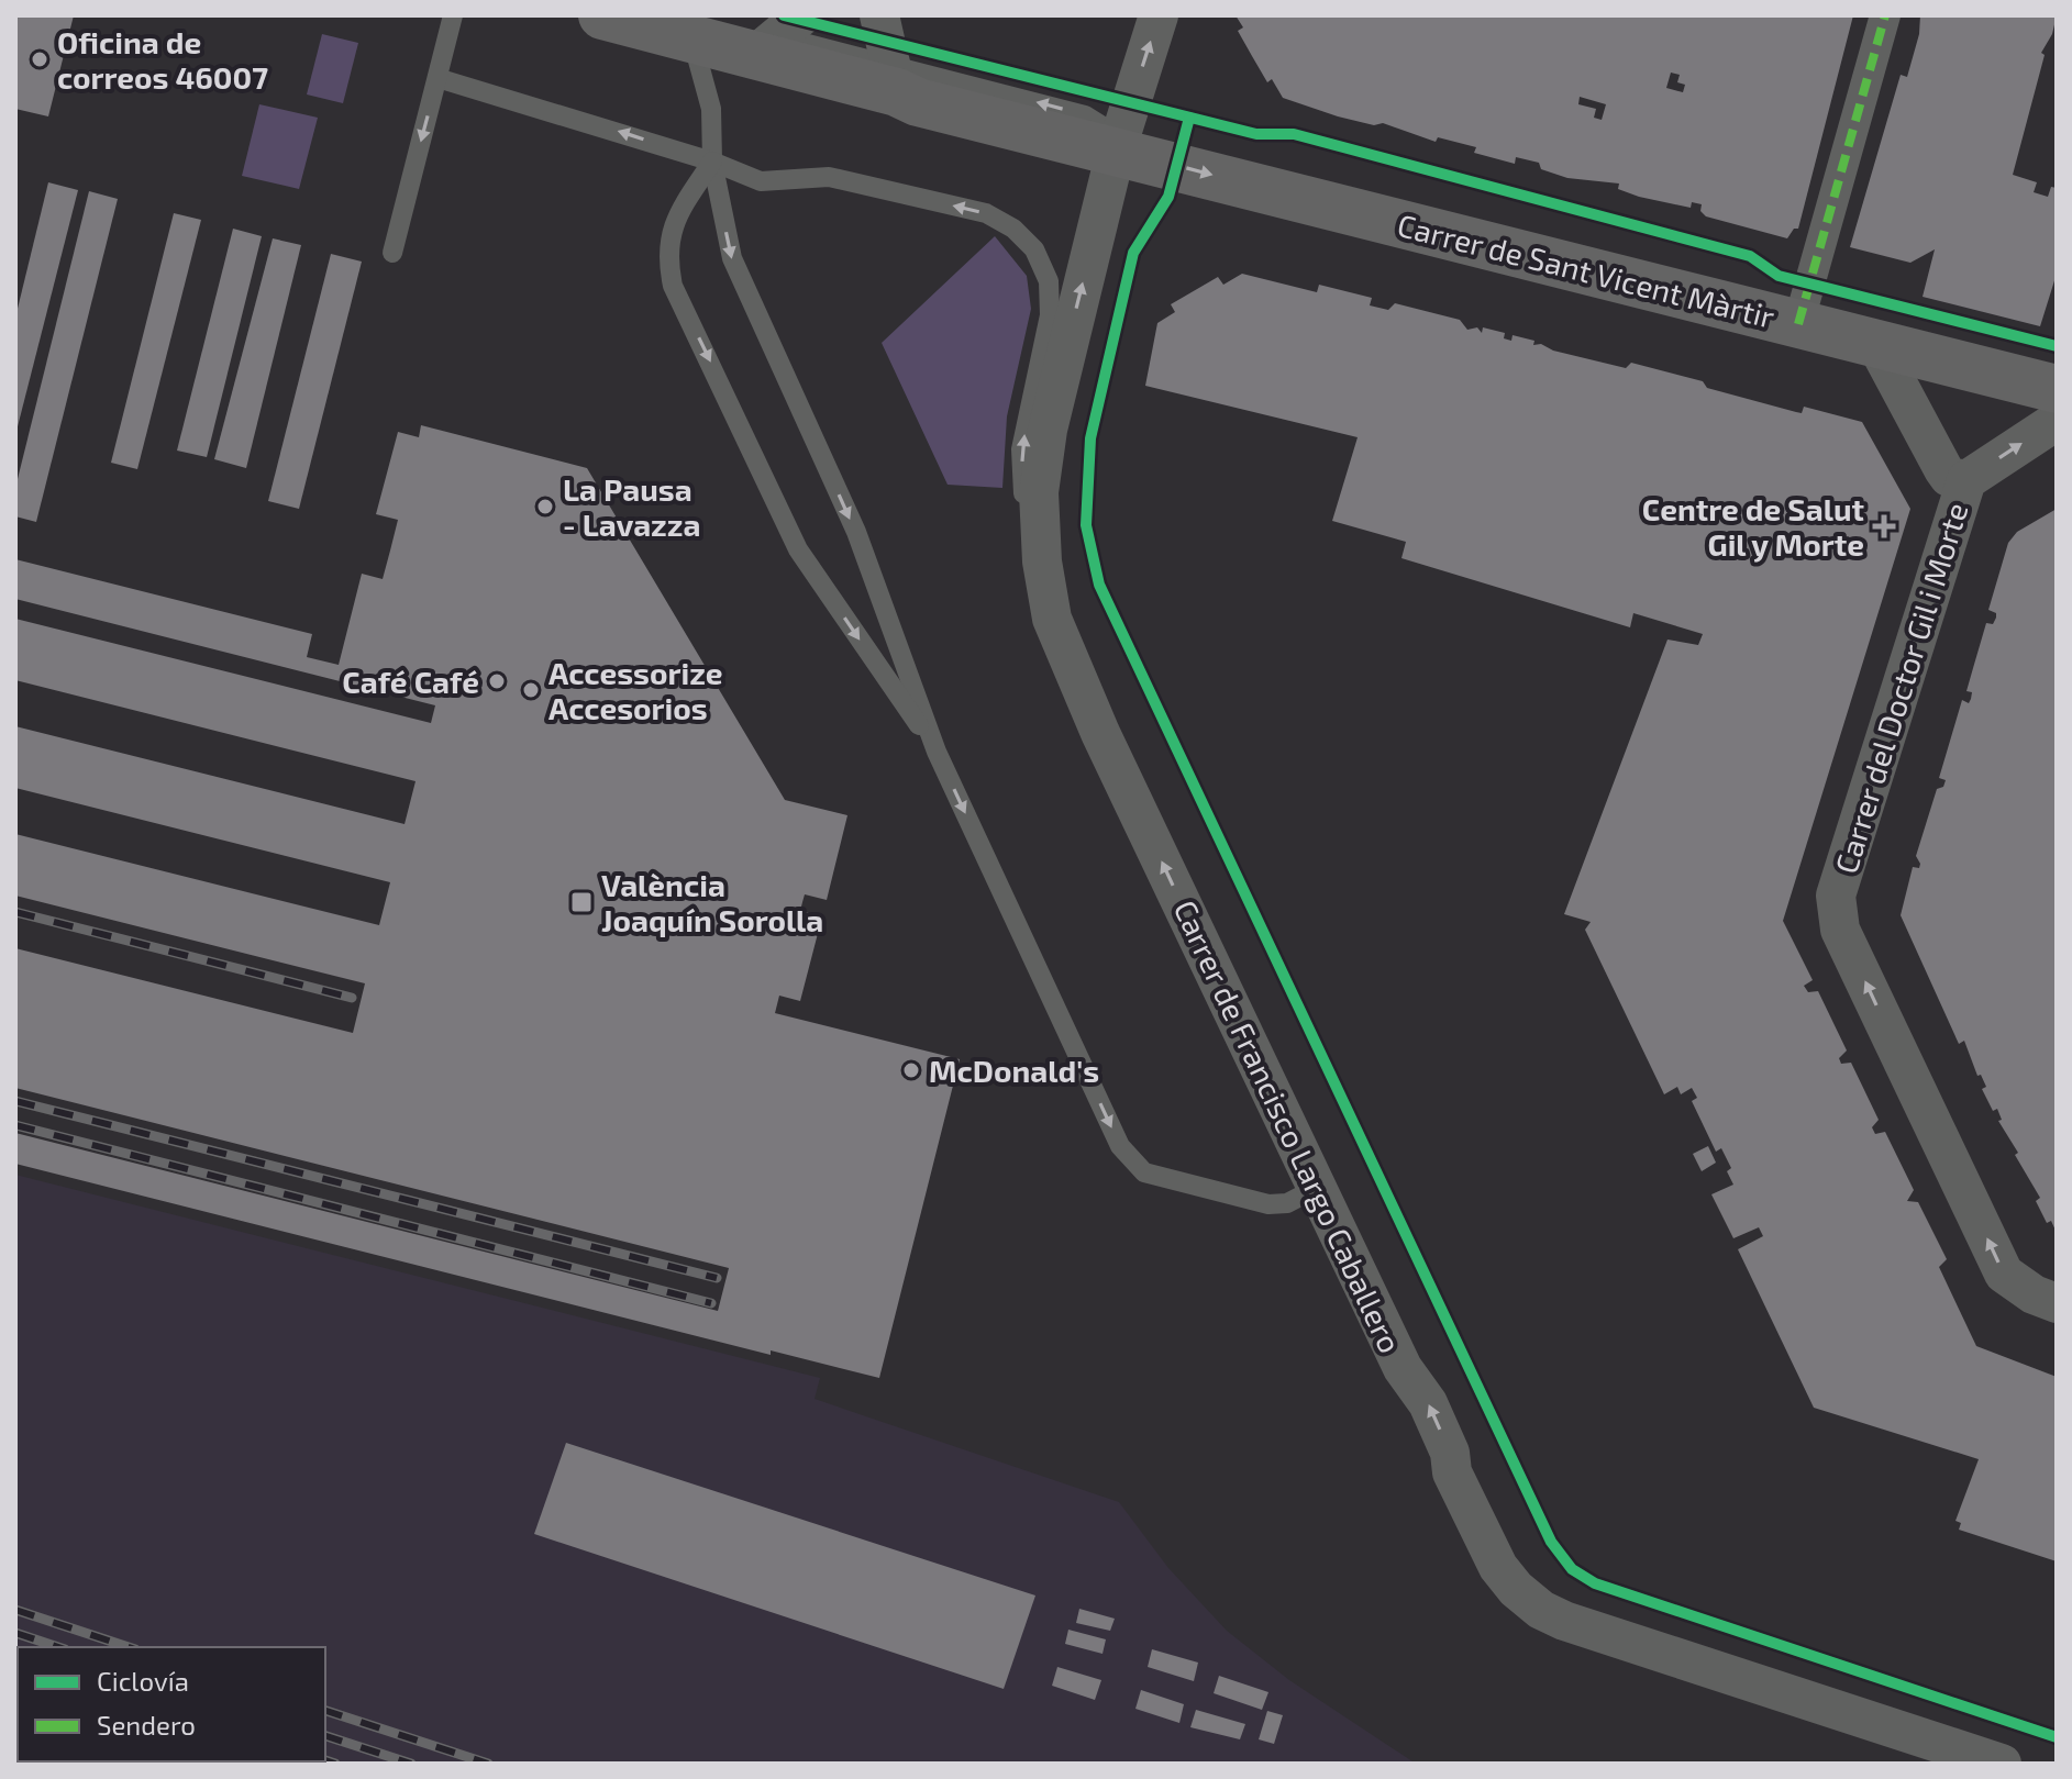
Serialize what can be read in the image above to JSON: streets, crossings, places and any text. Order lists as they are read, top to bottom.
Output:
{
  "streets": {
    "main road": ["Carrer de Sant Vicent Màrtir"],
    "street": ["Carrer del Doctor Gil i Morte", "Carrer de Francisco Largo Caballero"]
  },
  "crossings": [
    ["Carrer de Sant Vicent Màrtir", "Carrer del Doctor Gil i Morte"],
    ["Carrer de Sant Vicent Màrtir", "Carrer de Francisco Largo Caballero"]
  ],
  "one_way": ["Carrer de Sant Vicent Màrtir", "Carrer del Doctor Gil i Morte", "Carrer de Francisco Largo Caballero"],
  "places": {
    "other": [
      "Oficina de correos 46007",
      "La Pausa - Lavazza",
      "Café Café",
      "Accessorize Accesorios",
      "McDonald's"
    ],
    "health": ["Centre de Salut Gil y Morte"],
    "transit": ["València Joaquín Sorolla"]
  },
  "legend": ["Ciclovía", "Sendero"]
}
